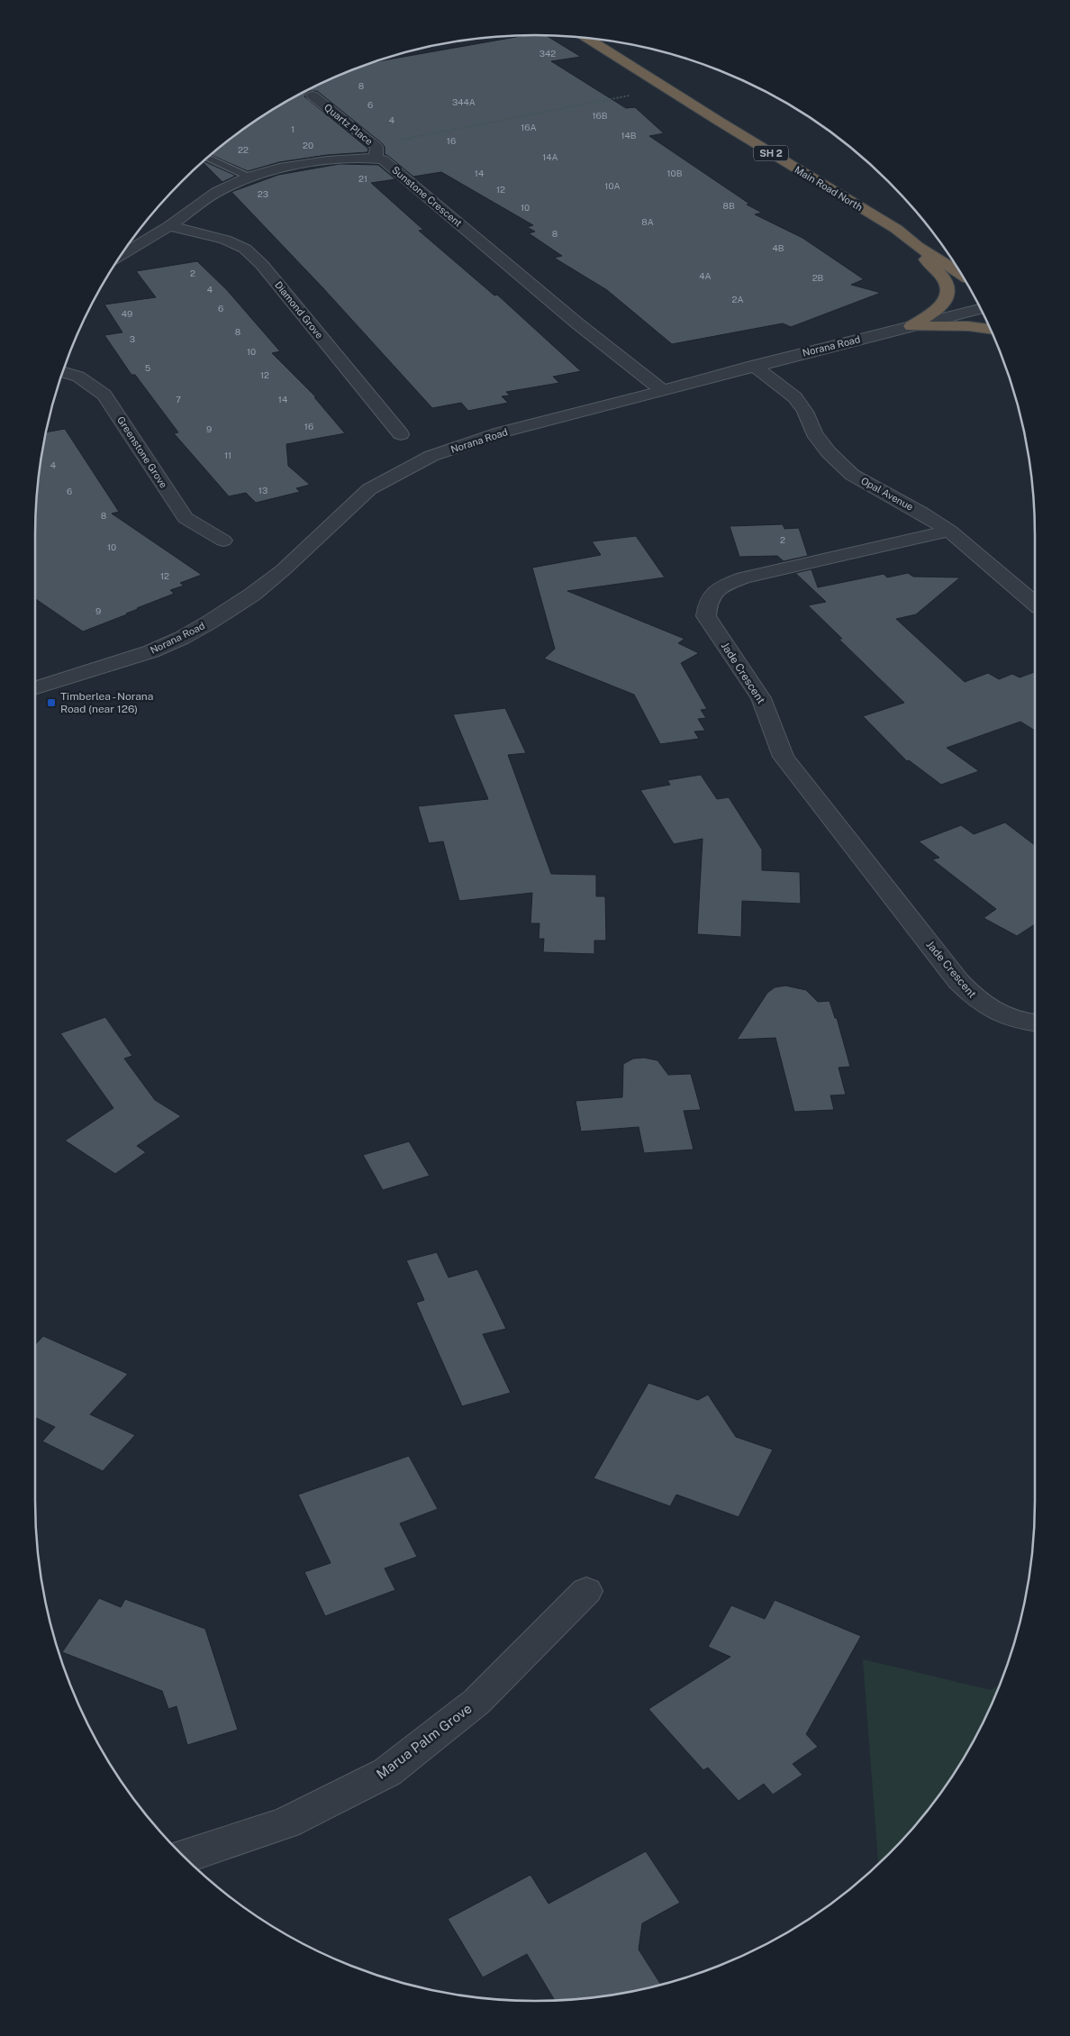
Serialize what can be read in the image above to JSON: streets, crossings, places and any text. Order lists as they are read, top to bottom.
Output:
{
  "streets": {
    "highway": ["SH 2", "Main Road North"],
    "street": [
      "Quartz Place",
      "Sunstone Crescent",
      "Diamond Grove",
      "Norana Road",
      "Greenstone Grove",
      "Opal Avenue",
      "Jade Crescent",
      "Marua Palm Grove"
    ]
  },
  "crossings": [
    ["Quartz Place", "Sunstone Crescent"],
    ["Sunstone Crescent", "Norana Road"],
    ["Norana Road", "Opal Avenue"],
    ["Opal Avenue", "Jade Crescent"]
  ],
  "places": {
    "transit": ["Timberlea - Norana Road (near 126)"]
  },
  "house_numbers": [
    "342",
    "8",
    "344A",
    "6",
    "16B",
    "4",
    "16A",
    "1",
    "14B",
    "16",
    "20",
    "22",
    "14A",
    "14",
    "10B",
    "21",
    "10A",
    "12",
    "23",
    "8B",
    "10",
    "8A",
    "8",
    "4B",
    "2",
    "4A",
    "2B",
    "4",
    "2A",
    "6",
    "49",
    "8",
    "3",
    "10",
    "5",
    "12",
    "7",
    "14",
    "16",
    "9",
    "11",
    "4",
    "13",
    "6",
    "8",
    "2",
    "10",
    "12",
    "9"
  ]
}
